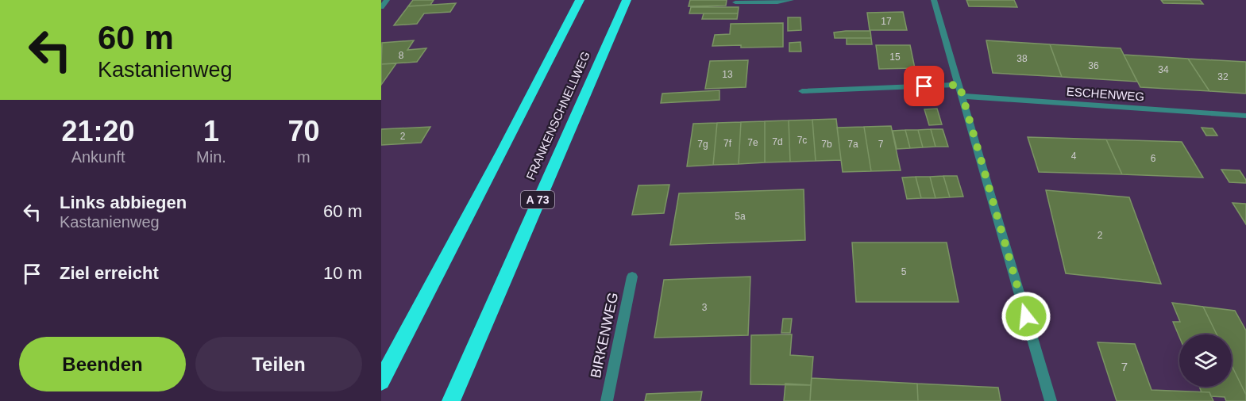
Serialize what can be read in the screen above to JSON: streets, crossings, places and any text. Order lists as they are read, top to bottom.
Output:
{
  "streets": {
    "highway": ["FRANKENSCHNELLWEG", "A 73"],
    "street": ["ESCHENWEG", "BIRKENWEG"]
  },
  "house_numbers": [
    "17",
    "8",
    "15",
    "38",
    "36",
    "34",
    "13",
    "32",
    "2",
    "7c",
    "7d",
    "7e",
    "7f",
    "7g",
    "7b",
    "7a",
    "7",
    "4",
    "6",
    "5a",
    "2",
    "5",
    "3",
    "7"
  ],
  "page": {
    "turn": ["60 m", "Kastanienweg"],
    "eta": [
      "21:20",
      "Ankunft",
      "1",
      "Min.",
      "70",
      "m"
    ],
    "list": [
      {
        "name": "Links abbiegen",
        "note": "Kastanienweg",
        "value": "60 m"
      },
      {
        "name": "Ziel erreicht",
        "value": "10 m"
      }
    ],
    "buttons": ["Beenden", "Teilen"]
  }
}
